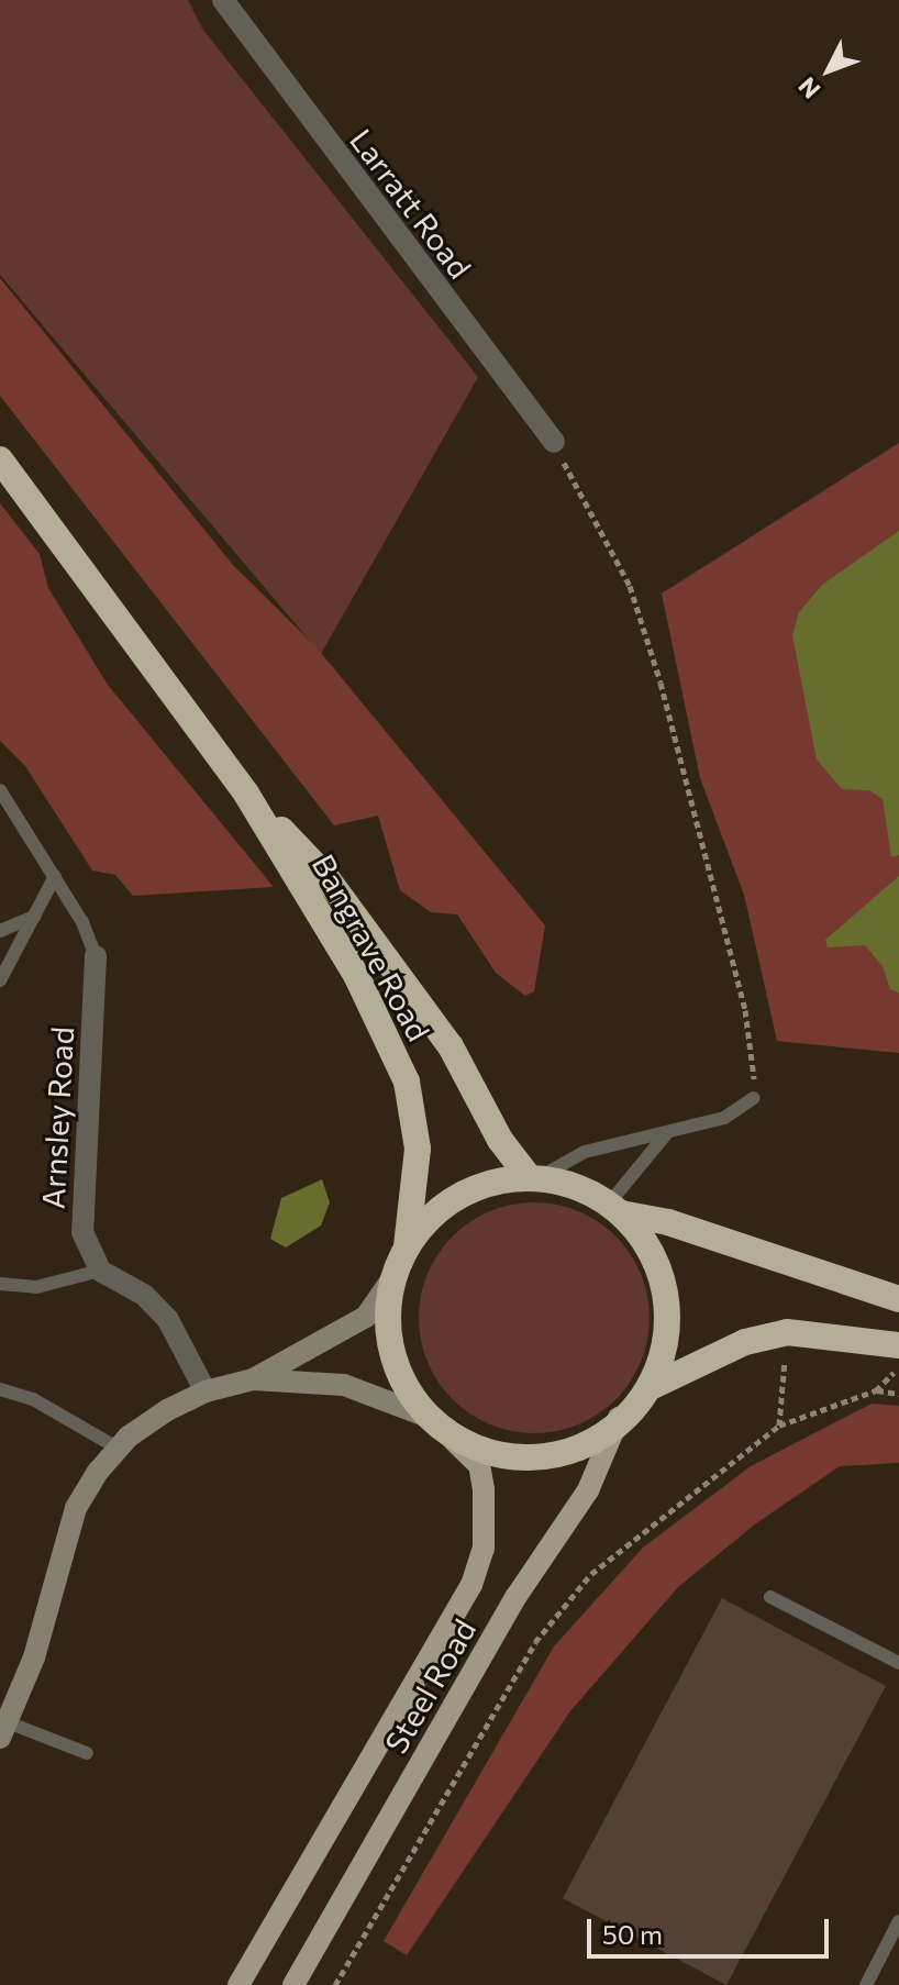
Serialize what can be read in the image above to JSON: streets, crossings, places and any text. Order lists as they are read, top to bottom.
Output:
{
  "streets": {
    "highway": ["Bangrave Road"],
    "main road": ["Steel Road"],
    "street": ["Larratt Road", "Arnsley Road"]
  },
  "crossings": [
    ["Bangrave Road", "Steel Road"]
  ],
  "scale_bar": "50 m",
  "north": "bottom left"
}
